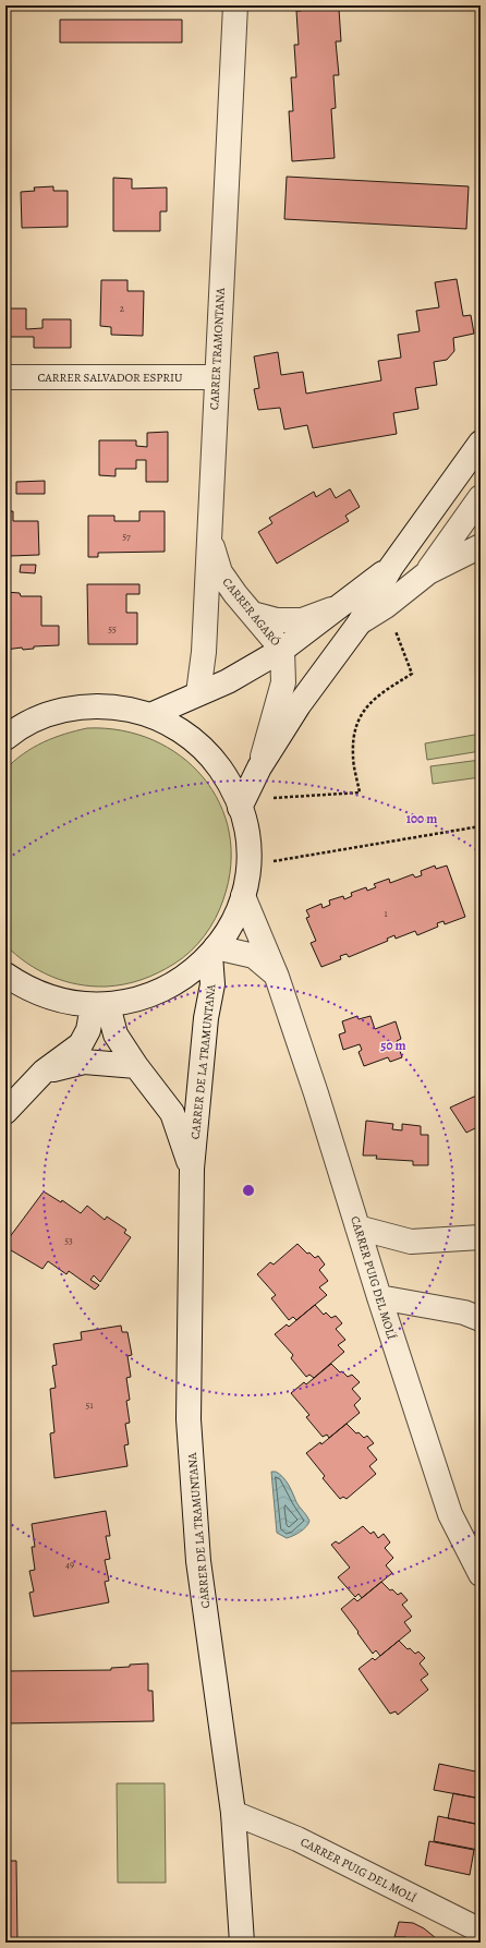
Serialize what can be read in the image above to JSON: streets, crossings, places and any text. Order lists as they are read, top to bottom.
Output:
{
  "streets": {
    "main road": [
      "CARRER TRAMONTANA",
      "CARRER SALVADOR ESPRIU",
      "CARRER AGARÓ",
      "CARRER DE LA TRAMUNTANA",
      "CARRER PUIG DEL MOLÍ"
    ]
  },
  "crossings": [
    ["CARRER TRAMONTANA", "CARRER SALVADOR ESPRIU"],
    ["CARRER TRAMONTANA", "CARRER AGARÓ"],
    ["CARRER DE LA TRAMUNTANA", "CARRER PUIG DEL MOLÍ"]
  ],
  "house_numbers": [
    "2",
    "57",
    "55",
    "1",
    "53",
    "51",
    "49"
  ],
  "rings": ["100 m", "50 m"]
}
